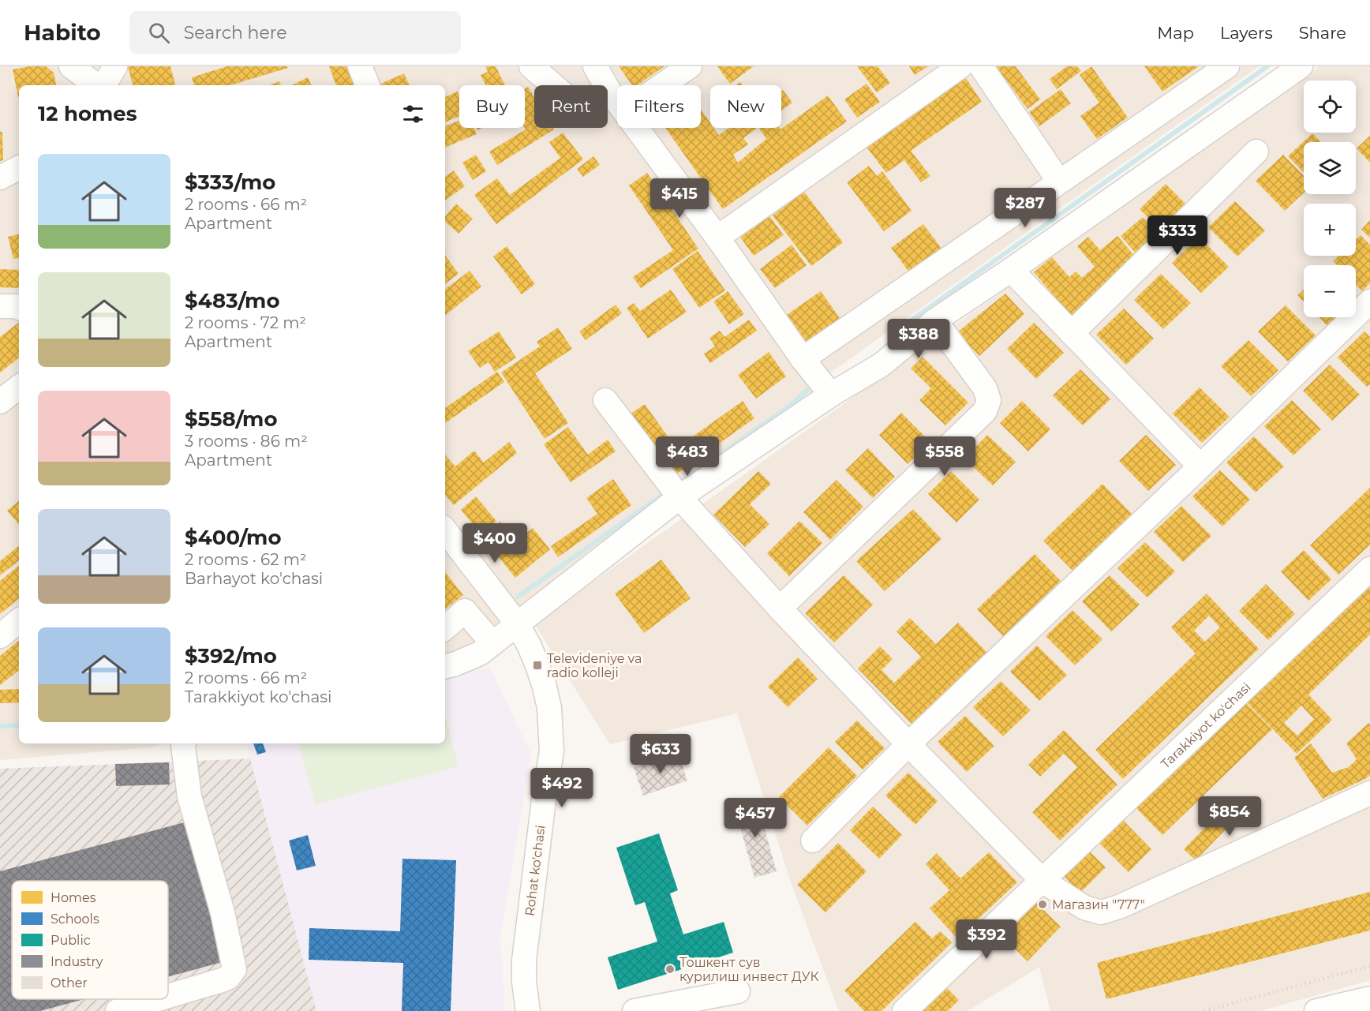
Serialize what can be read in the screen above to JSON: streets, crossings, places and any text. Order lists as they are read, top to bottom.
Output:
{
  "streets": {
    "street": ["Tarakkiyot ko'chasi", "Rohat ko'chasi"]
  },
  "places": {
    "transit": ["Televideniye va radio kolleji"],
    "other": ["Магазин \"777\"", "Тошкент сув курилиш инвест ДУК"]
  },
  "legend": [
    "Homes",
    "Schools",
    "Public",
    "Industry",
    "Other"
  ],
  "page": {
    "header": "Habito",
    "search": "Search here",
    "nav": ["Map", "Layers", "Share"],
    "map_buttons": ["+", "−"],
    "chip": [
      "Buy",
      "Rent",
      "Filters",
      "New"
    ],
    "heading": "12 homes",
    "list": [
      {
        "name": "$333/mo",
        "note": "2 rooms · 66 m² · Apartment"
      },
      {
        "name": "$483/mo",
        "note": "2 rooms · 72 m² · Apartment"
      },
      {
        "name": "$558/mo",
        "note": "3 rooms · 86 m² · Apartment"
      },
      {
        "name": "$400/mo",
        "note": "2 rooms · 62 m² · Barhayot ko'chasi"
      },
      {
        "name": "$392/mo",
        "note": "2 rooms · 66 m² · Tarakkiyot ko'chasi"
      }
    ],
    "price": [
      "$415",
      "$287",
      "$333",
      "$388",
      "$483",
      "$558",
      "$400",
      "$633",
      "$492",
      "$854",
      "$457",
      "$392"
    ]
  }
}
